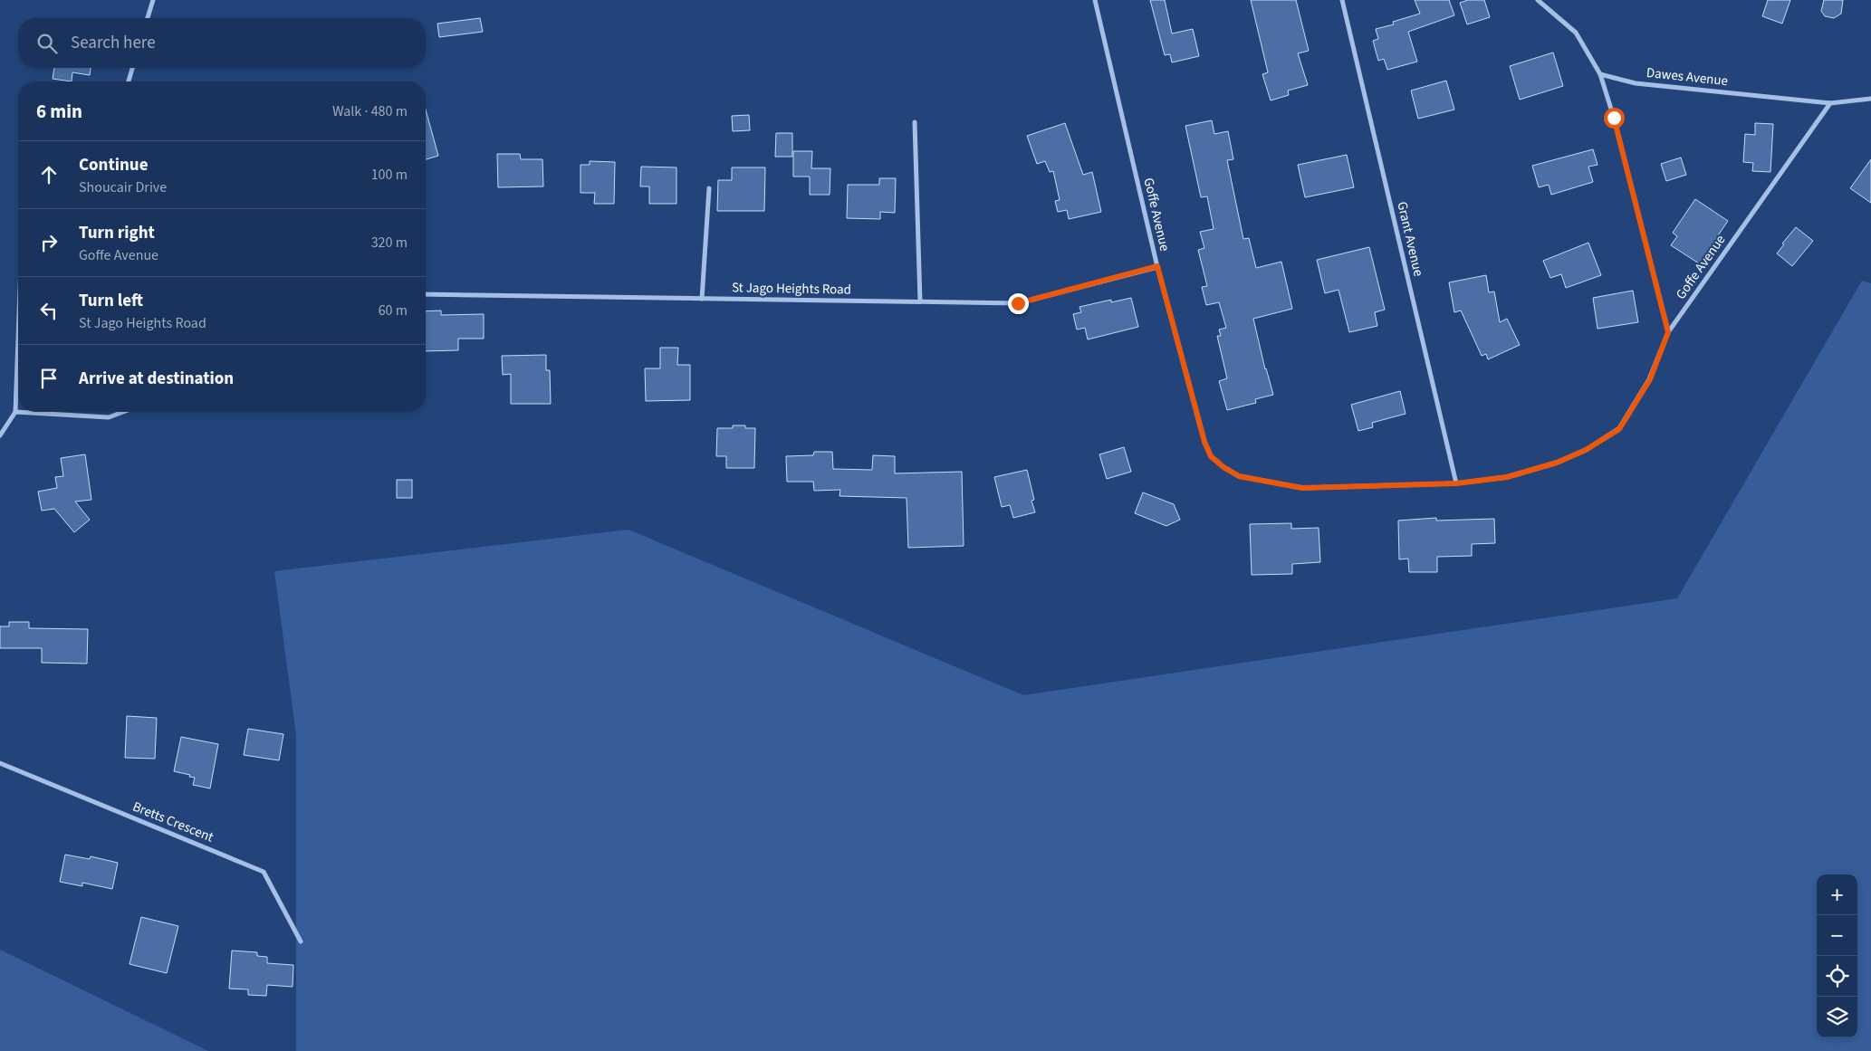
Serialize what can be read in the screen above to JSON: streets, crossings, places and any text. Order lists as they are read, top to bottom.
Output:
{
  "streets": {
    "street": [
      "Dawes Avenue",
      "Goffe Avenue",
      "Grant Avenue",
      "St Jago Heights Road",
      "Bretts Crescent"
    ]
  },
  "crossings": [
    ["Dawes Avenue", "Goffe Avenue"],
    ["Goffe Avenue", "Grant Avenue"],
    ["Goffe Avenue", "St Jago Heights Road"]
  ],
  "page": {
    "search": "Search here",
    "heading": ["6 min", "Walk · 480 m"],
    "list": [
      ["Continue", "Shoucair Drive", "100 m"],
      ["Turn right", "Goffe Avenue", "320 m"],
      ["Turn left", "St Jago Heights Road", "60 m"],
      "Arrive at destination"
    ],
    "map_buttons": ["+", "−"]
  }
}
